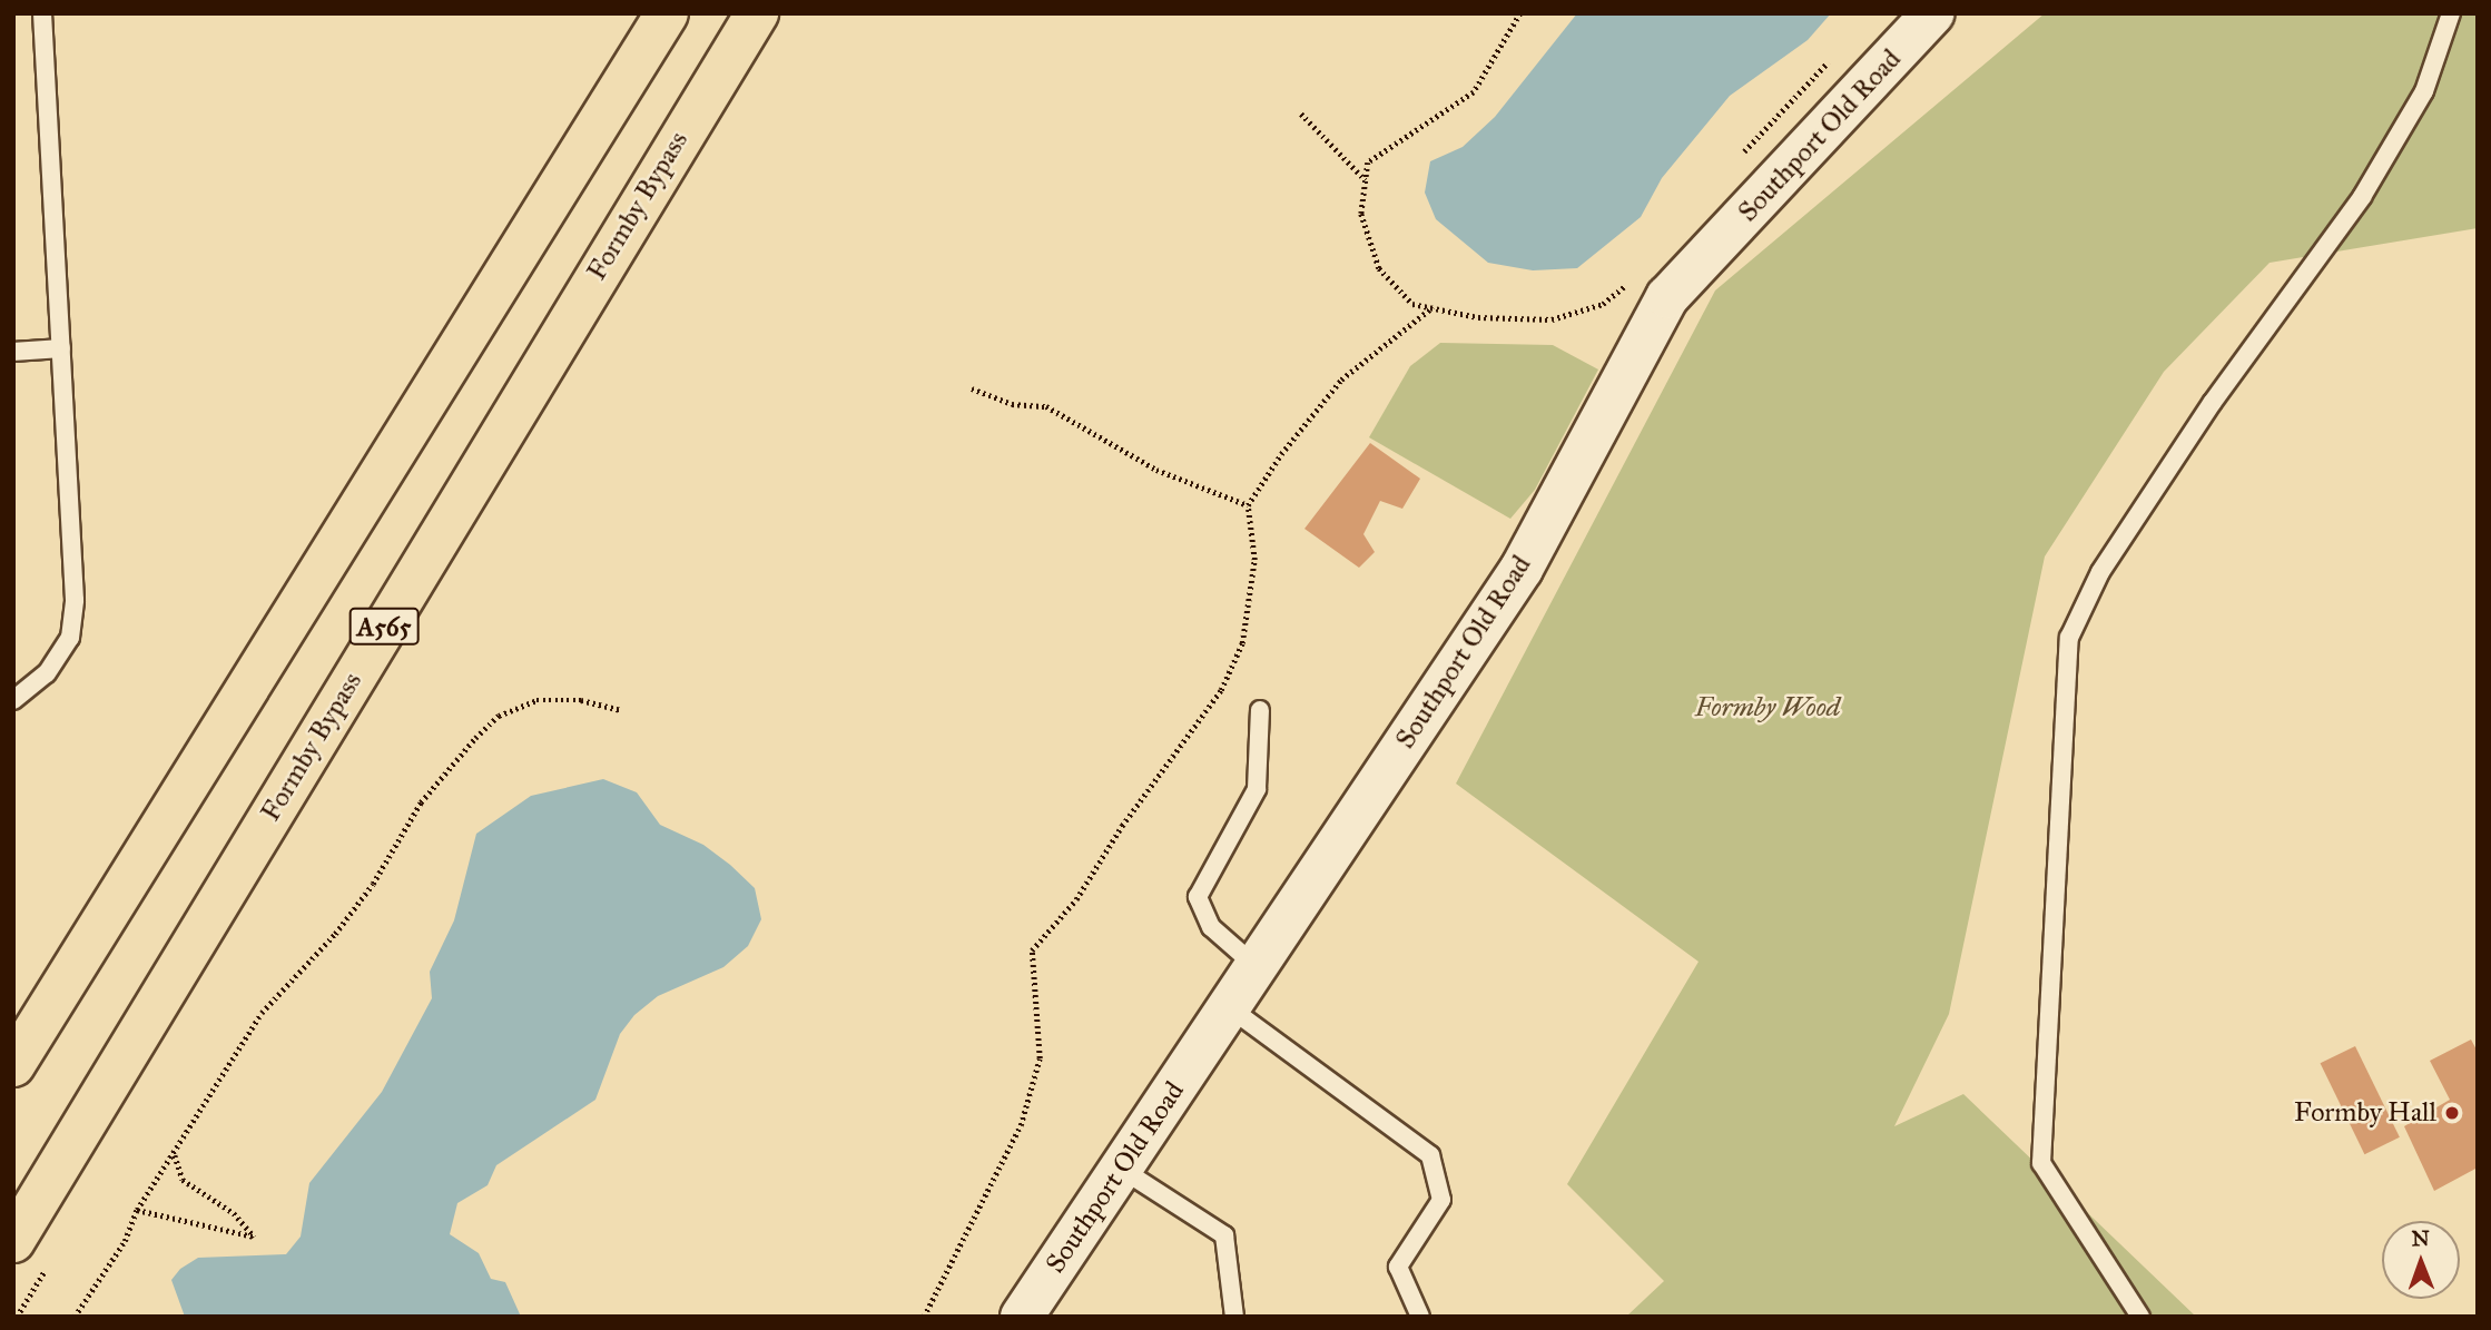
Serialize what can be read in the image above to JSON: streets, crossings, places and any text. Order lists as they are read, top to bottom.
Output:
{
  "streets": {
    "highway": ["Formby Bypass", "A565"],
    "street": ["Southport Old Road"]
  },
  "parks": ["Formby Wood"],
  "places": ["Formby Hall"],
  "north": "top"
}
